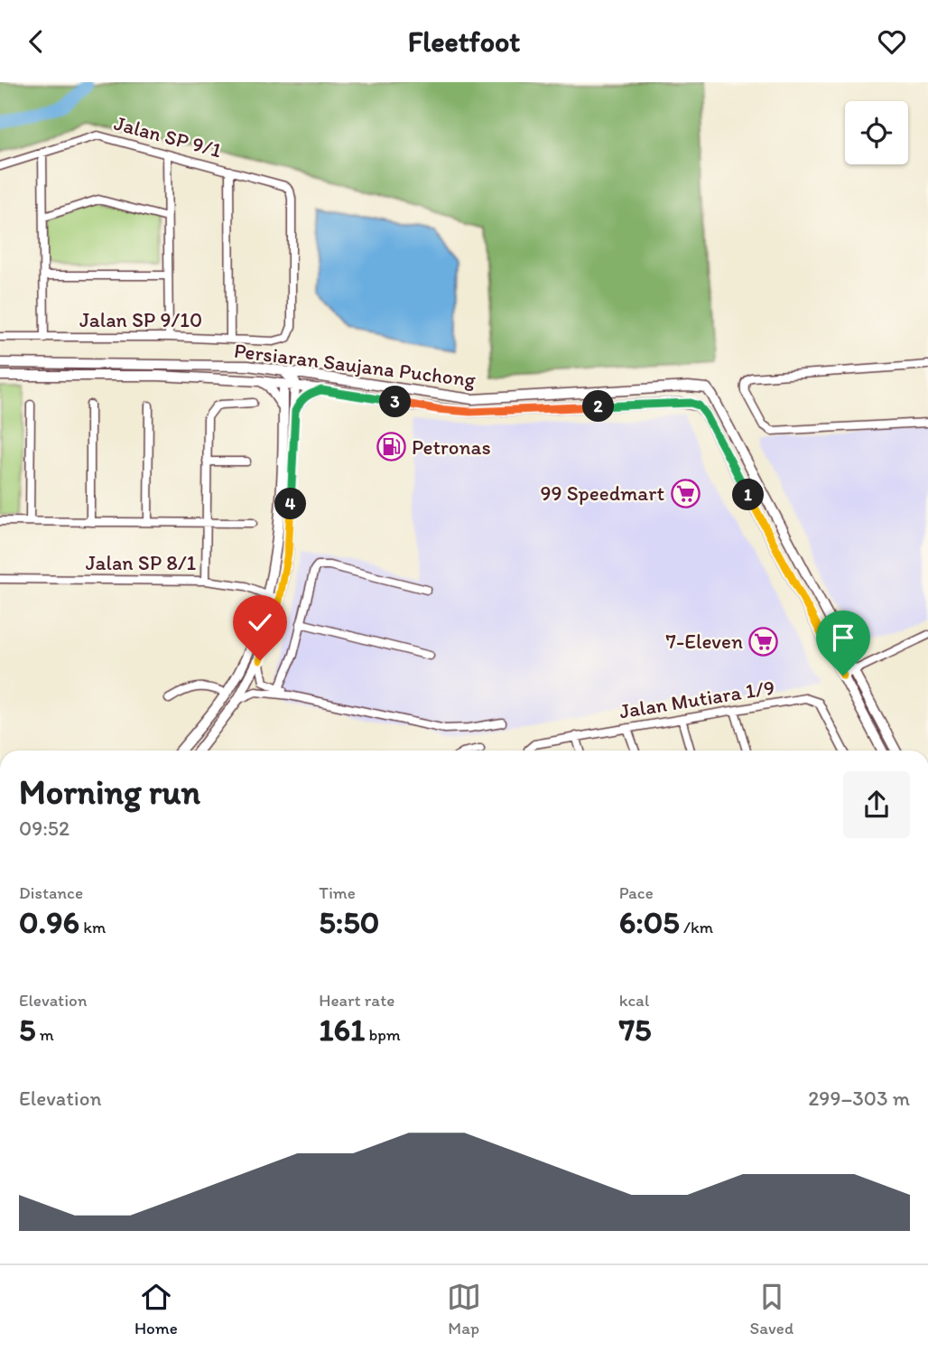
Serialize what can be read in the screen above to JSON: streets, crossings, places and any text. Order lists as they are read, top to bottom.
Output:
{
  "streets": {
    "street": [
      "Jalan SP 9/1",
      "Jalan SP 9/10",
      "Persiaran Saujana Puchong",
      "Jalan SP 8/1",
      "Jalan Mutiara 1/9"
    ]
  },
  "crossings": [
    ["Jalan SP 9/1", "Jalan SP 9/10"]
  ],
  "places": {
    "fuel station": ["Petronas"],
    "supermarket": ["99 Speedmart", "7-Eleven"]
  },
  "page": {
    "header": "Fleetfoot",
    "pins": [
      "3",
      "2",
      "1",
      "4"
    ],
    "heading": ["Morning run", "09:52"],
    "stats": [
      ["Distance", "0.96 km"],
      ["Time", "5:50"],
      ["Pace", "6:05 /km"],
      ["Elevation", "5 m"],
      ["Heart rate", "161 bpm"],
      ["kcal", "75"]
    ],
    "chart": ["Elevation", "299–303 m"],
    "tabs": ["Home", "Map", "Saved"]
  }
}
